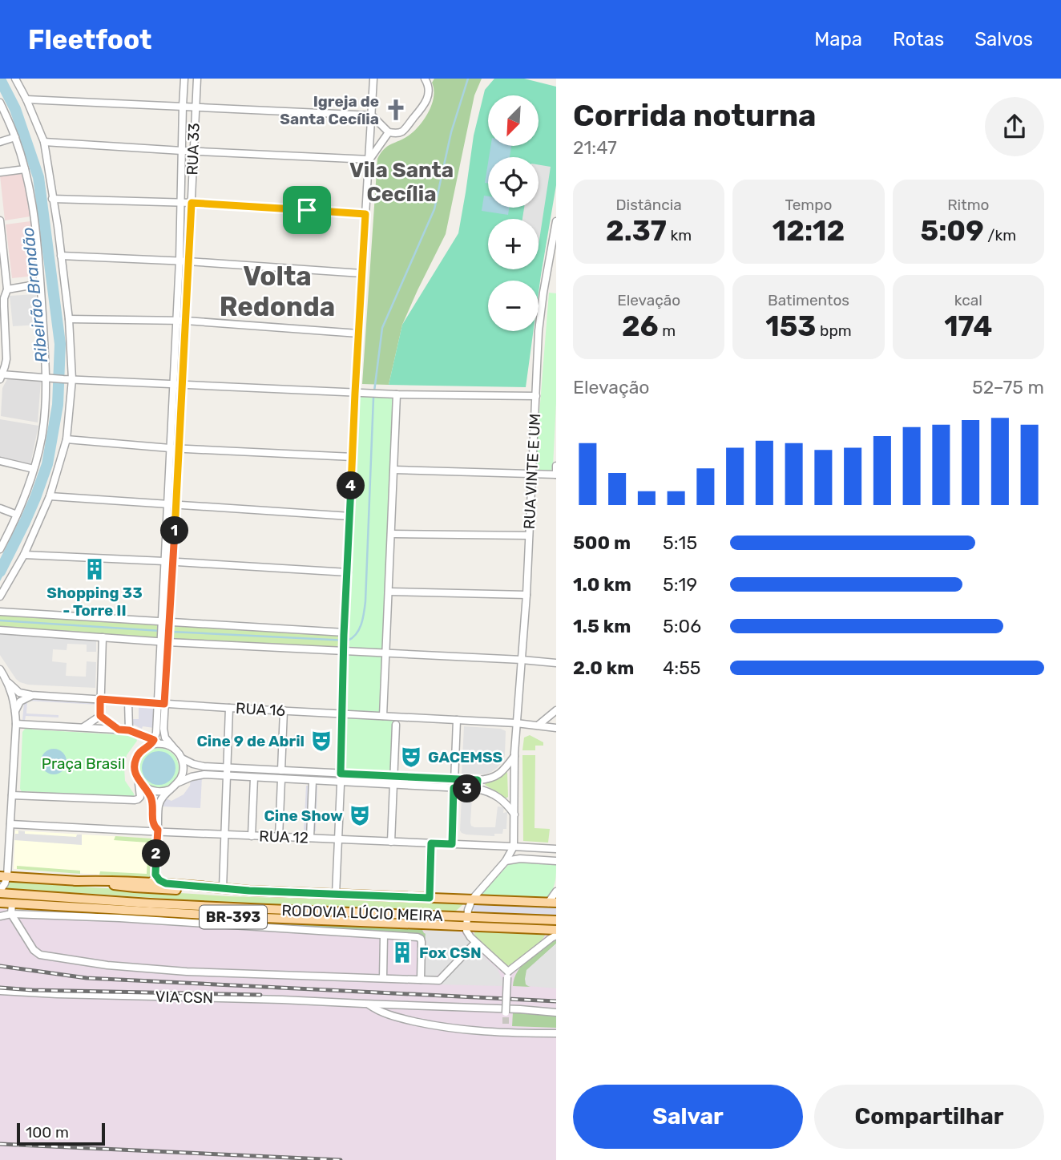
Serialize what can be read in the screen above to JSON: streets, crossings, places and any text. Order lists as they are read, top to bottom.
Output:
{
  "streets": {
    "main road": ["RODOVIA LÚCIO MEIRA", "BR-393"],
    "street": [
      "RUA 33",
      "RUA VINTE E UM",
      "RUA 16",
      "RUA 12",
      "VIA CSN"
    ]
  },
  "crossings": [
    ["RUA VINTE E UM", "RUA 16"],
    ["RUA VINTE E UM", "RUA 12"]
  ],
  "districts": ["Vila Santa Cecília", "Volta Redonda"],
  "water": ["Ribeirão Brandão"],
  "parks": ["Praça Brasil"],
  "places": {
    "church": ["Igreja de Santa Cecília"],
    "building": ["Shopping 33 - Torre II", "Fox CSN"],
    "theatre": ["Cine 9 de Abril", "GACEMSS", "Cine Show"]
  },
  "scale_bar": "100 m",
  "north": "bottom left",
  "page": {
    "header": "Fleetfoot",
    "nav": ["Mapa", "Rotas", "Salvos"],
    "heading": ["Corrida noturna", "21:47"],
    "map_buttons": ["+", "−"],
    "stats": [
      ["Distância", "2.37 km"],
      ["Tempo", "12:12"],
      ["Ritmo", "5:09 /km"],
      ["Elevação", "26 m"],
      ["Batimentos", "153 bpm"],
      ["kcal", "174"]
    ],
    "chart": ["Elevação", "52–75 m"],
    "pins": [
      "4",
      "1",
      "3",
      "2"
    ],
    "list": [
      {
        "name": "500 m",
        "note": "5:15"
      },
      {
        "name": "1.0 km",
        "note": "5:19"
      },
      {
        "name": "1.5 km",
        "note": "5:06"
      },
      {
        "name": "2.0 km",
        "note": "4:55"
      }
    ],
    "buttons": ["Salvar", "Compartilhar"],
    "scale": "100 m"
  }
}
